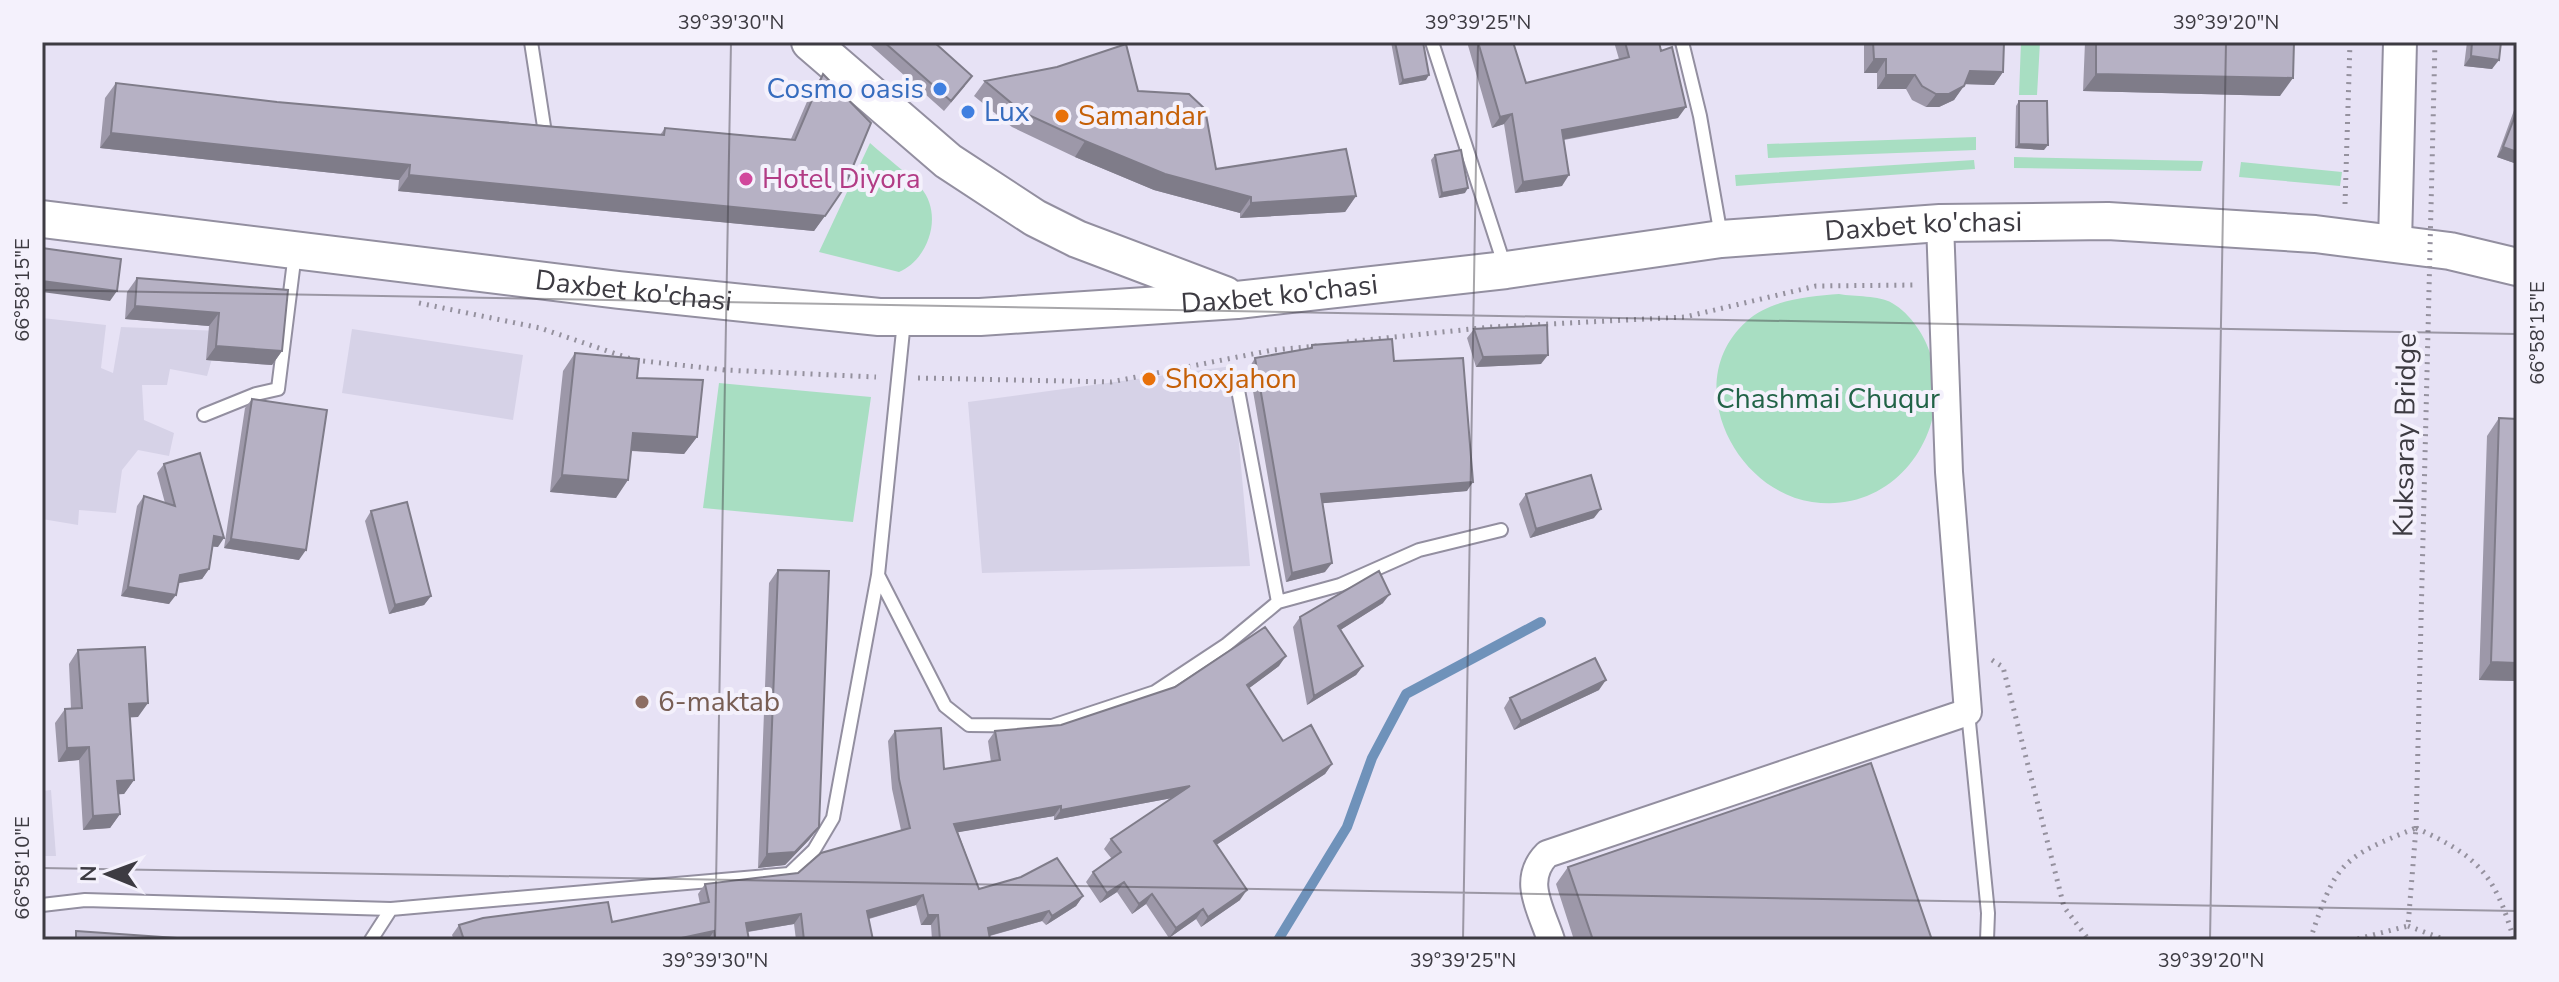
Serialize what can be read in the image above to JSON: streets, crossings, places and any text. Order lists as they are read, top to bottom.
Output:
{
  "streets": {
    "main road": ["Daxbet ko'chasi"],
    "path": ["Kuksaray Bridge"]
  },
  "parks": ["Chashmai Chuqur"],
  "places": [
    "Cosmo oasis",
    "Lux",
    "Samandar",
    "Hotel Diyora",
    "Shoxjahon",
    "6-maktab"
  ],
  "north": "left",
  "coordinates": [
    "39°39'30\"N",
    "39°39'25\"N",
    "39°39'20\"N",
    "66°58'15\"E",
    "66°58'10\"E"
  ]
}
